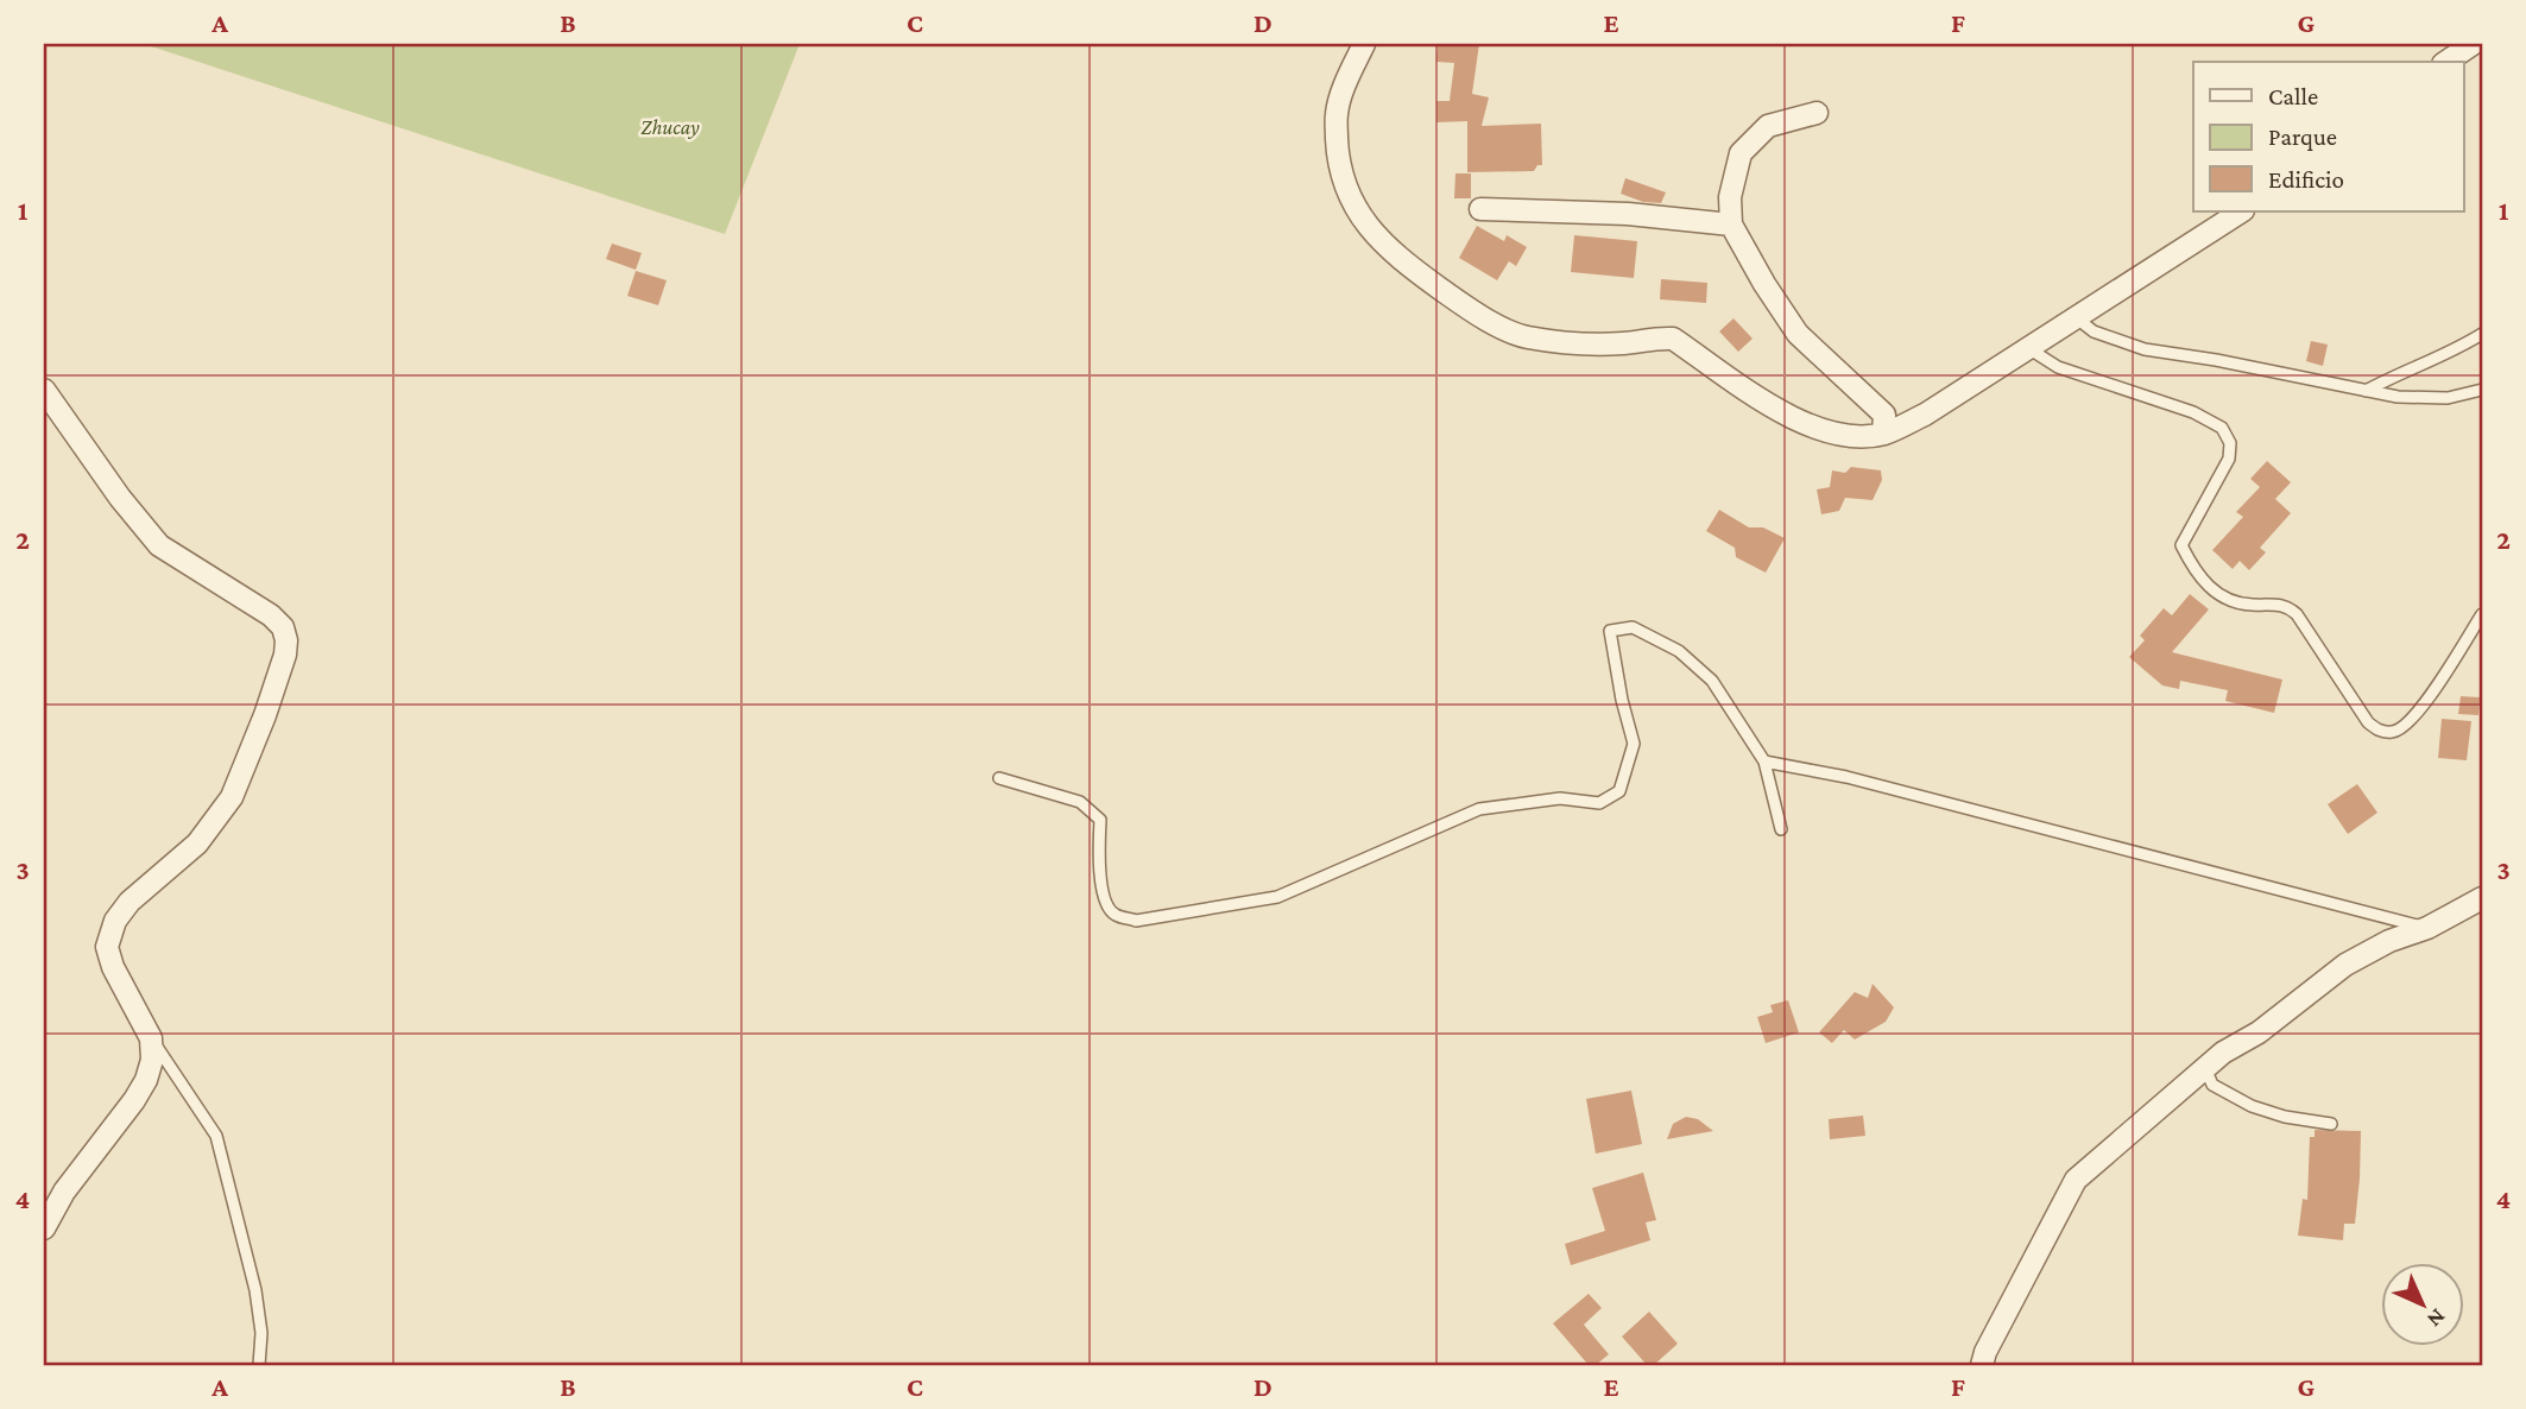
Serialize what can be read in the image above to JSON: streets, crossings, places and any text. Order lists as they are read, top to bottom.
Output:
{
  "parks": ["Zhucay"],
  "legend": ["Calle", "Parque", "Edificio"],
  "north": "bottom right",
  "grid": {
    "columns": [
      "A",
      "B",
      "C",
      "D",
      "E",
      "F",
      "G"
    ],
    "rows": [
      "1",
      "2",
      "3",
      "4"
    ]
  }
}
